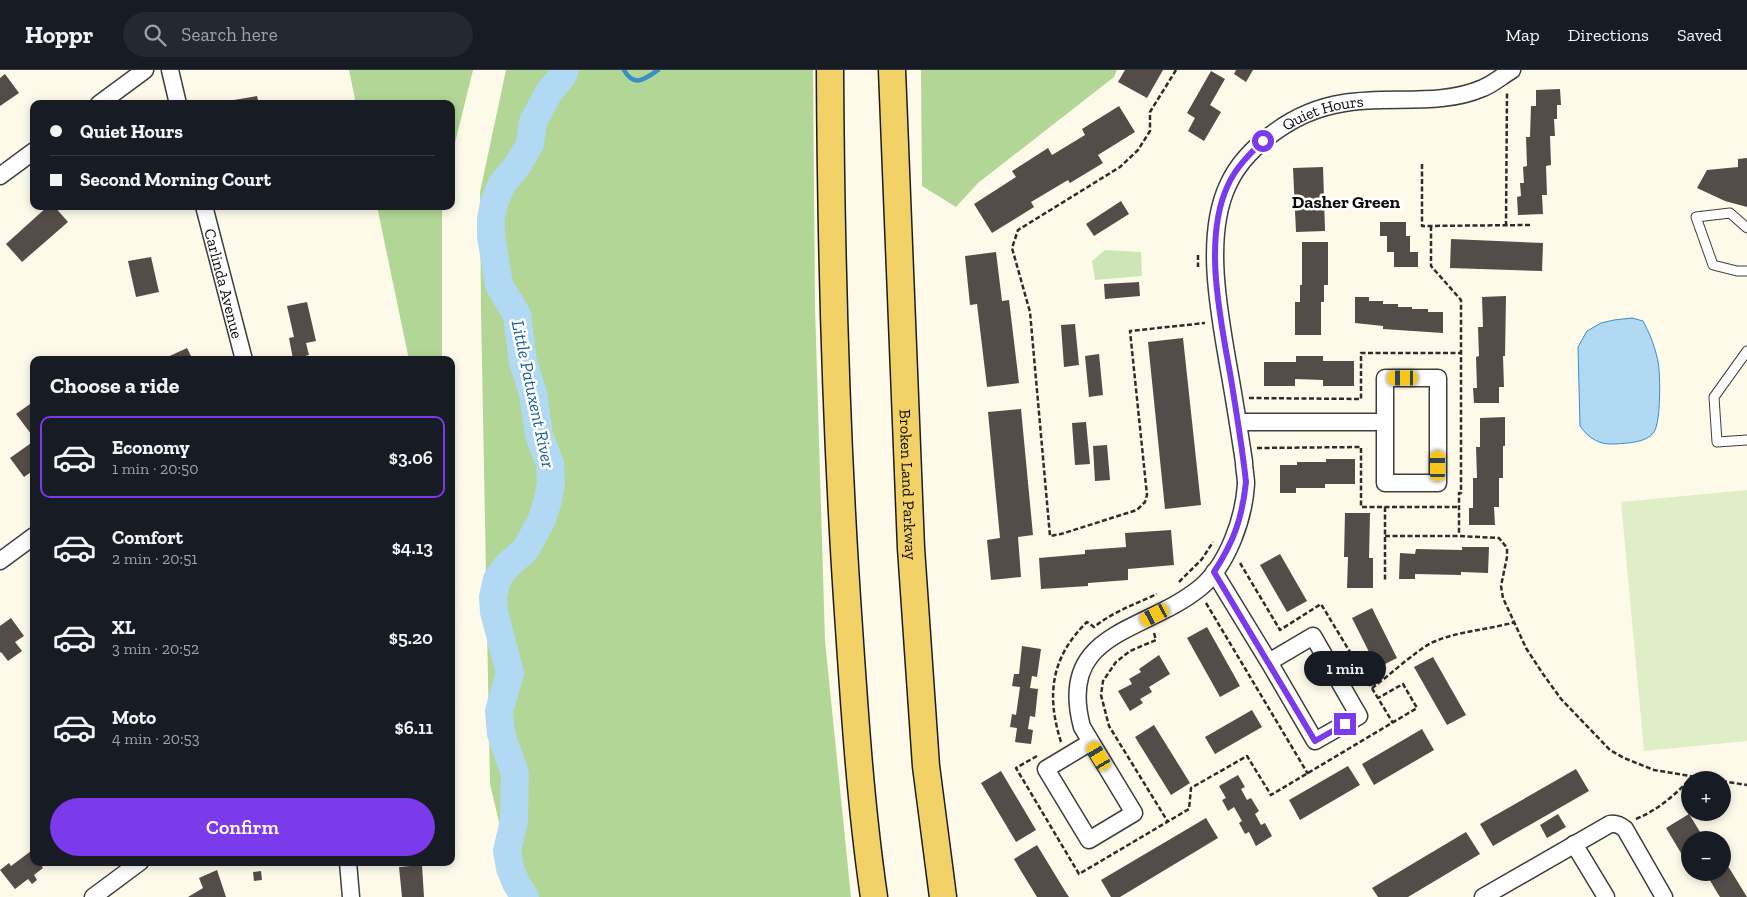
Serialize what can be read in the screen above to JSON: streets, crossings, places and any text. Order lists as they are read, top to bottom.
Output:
{
  "streets": {
    "main road": ["Broken Land Parkway"],
    "street": ["Quiet Hours", "Carlinda Avenue"]
  },
  "districts": ["Dasher Green"],
  "water": ["Little Patuxent River"],
  "page": {
    "header": "Hoppr",
    "search": "Search here",
    "nav": ["Map", "Directions", "Saved"],
    "banner": ["Quiet Hours", "Second Morning Court"],
    "heading": "Choose a ride",
    "list": [
      {
        "name": "Economy",
        "note": "1 min · 20:50",
        "value": "$3.06"
      },
      {
        "name": "Comfort",
        "note": "2 min · 20:51",
        "value": "$4.13"
      },
      {
        "name": "XL",
        "note": "3 min · 20:52",
        "value": "$5.20"
      },
      {
        "name": "Moto",
        "note": "4 min · 20:53",
        "value": "$6.11"
      }
    ],
    "bubble": "1 min",
    "map_buttons": ["+", "−"],
    "buttons": "Confirm"
  }
}
